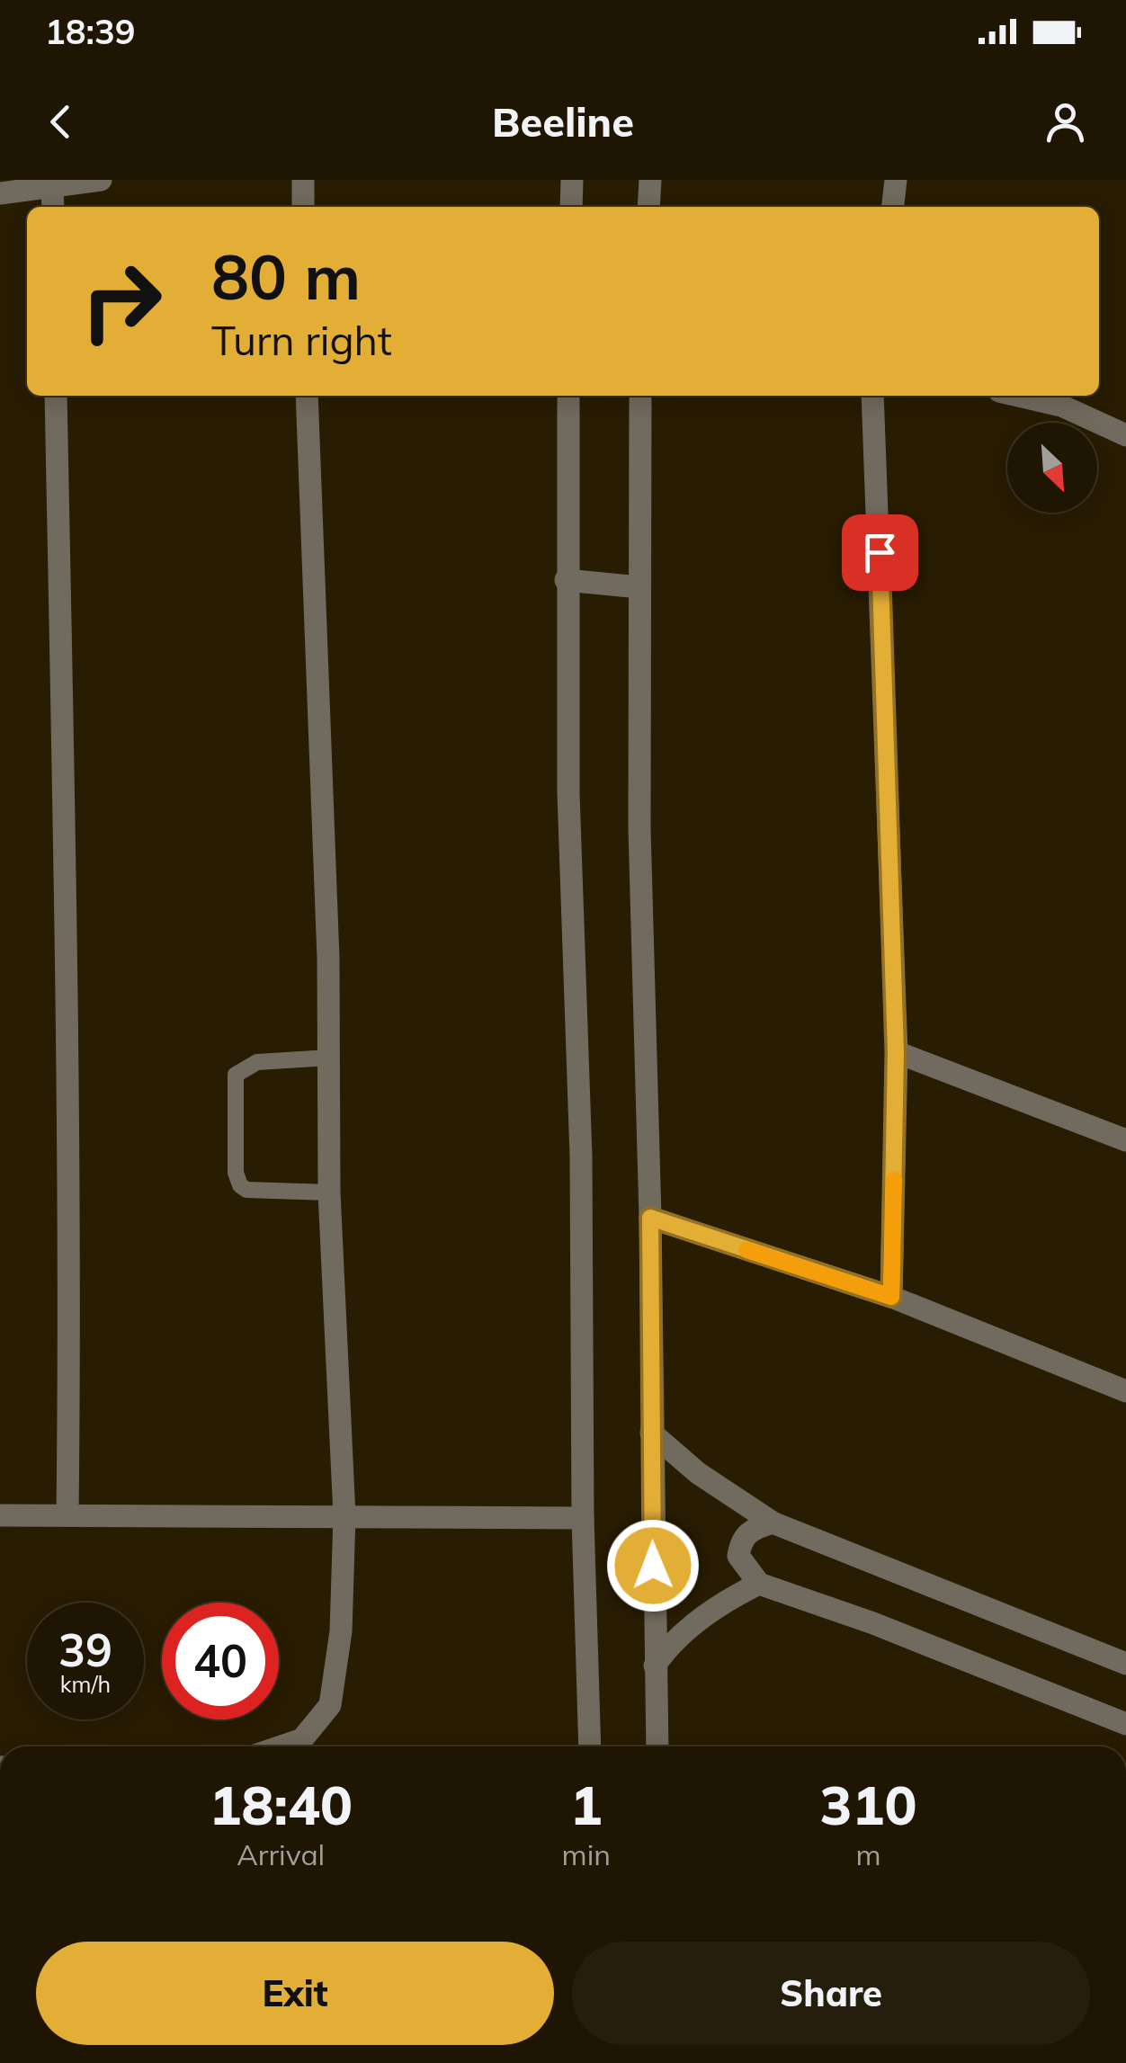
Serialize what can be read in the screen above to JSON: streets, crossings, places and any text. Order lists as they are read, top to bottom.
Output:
{
  "north": "bottom right",
  "page": {
    "status": "18:39",
    "header": "Beeline",
    "turn": ["80 m", "Turn right"],
    "speed": "39 km/h",
    "limit": "40",
    "eta": [
      "18:40",
      "Arrival",
      "1",
      "min",
      "310",
      "m"
    ],
    "buttons": ["Exit", "Share"]
  }
}
